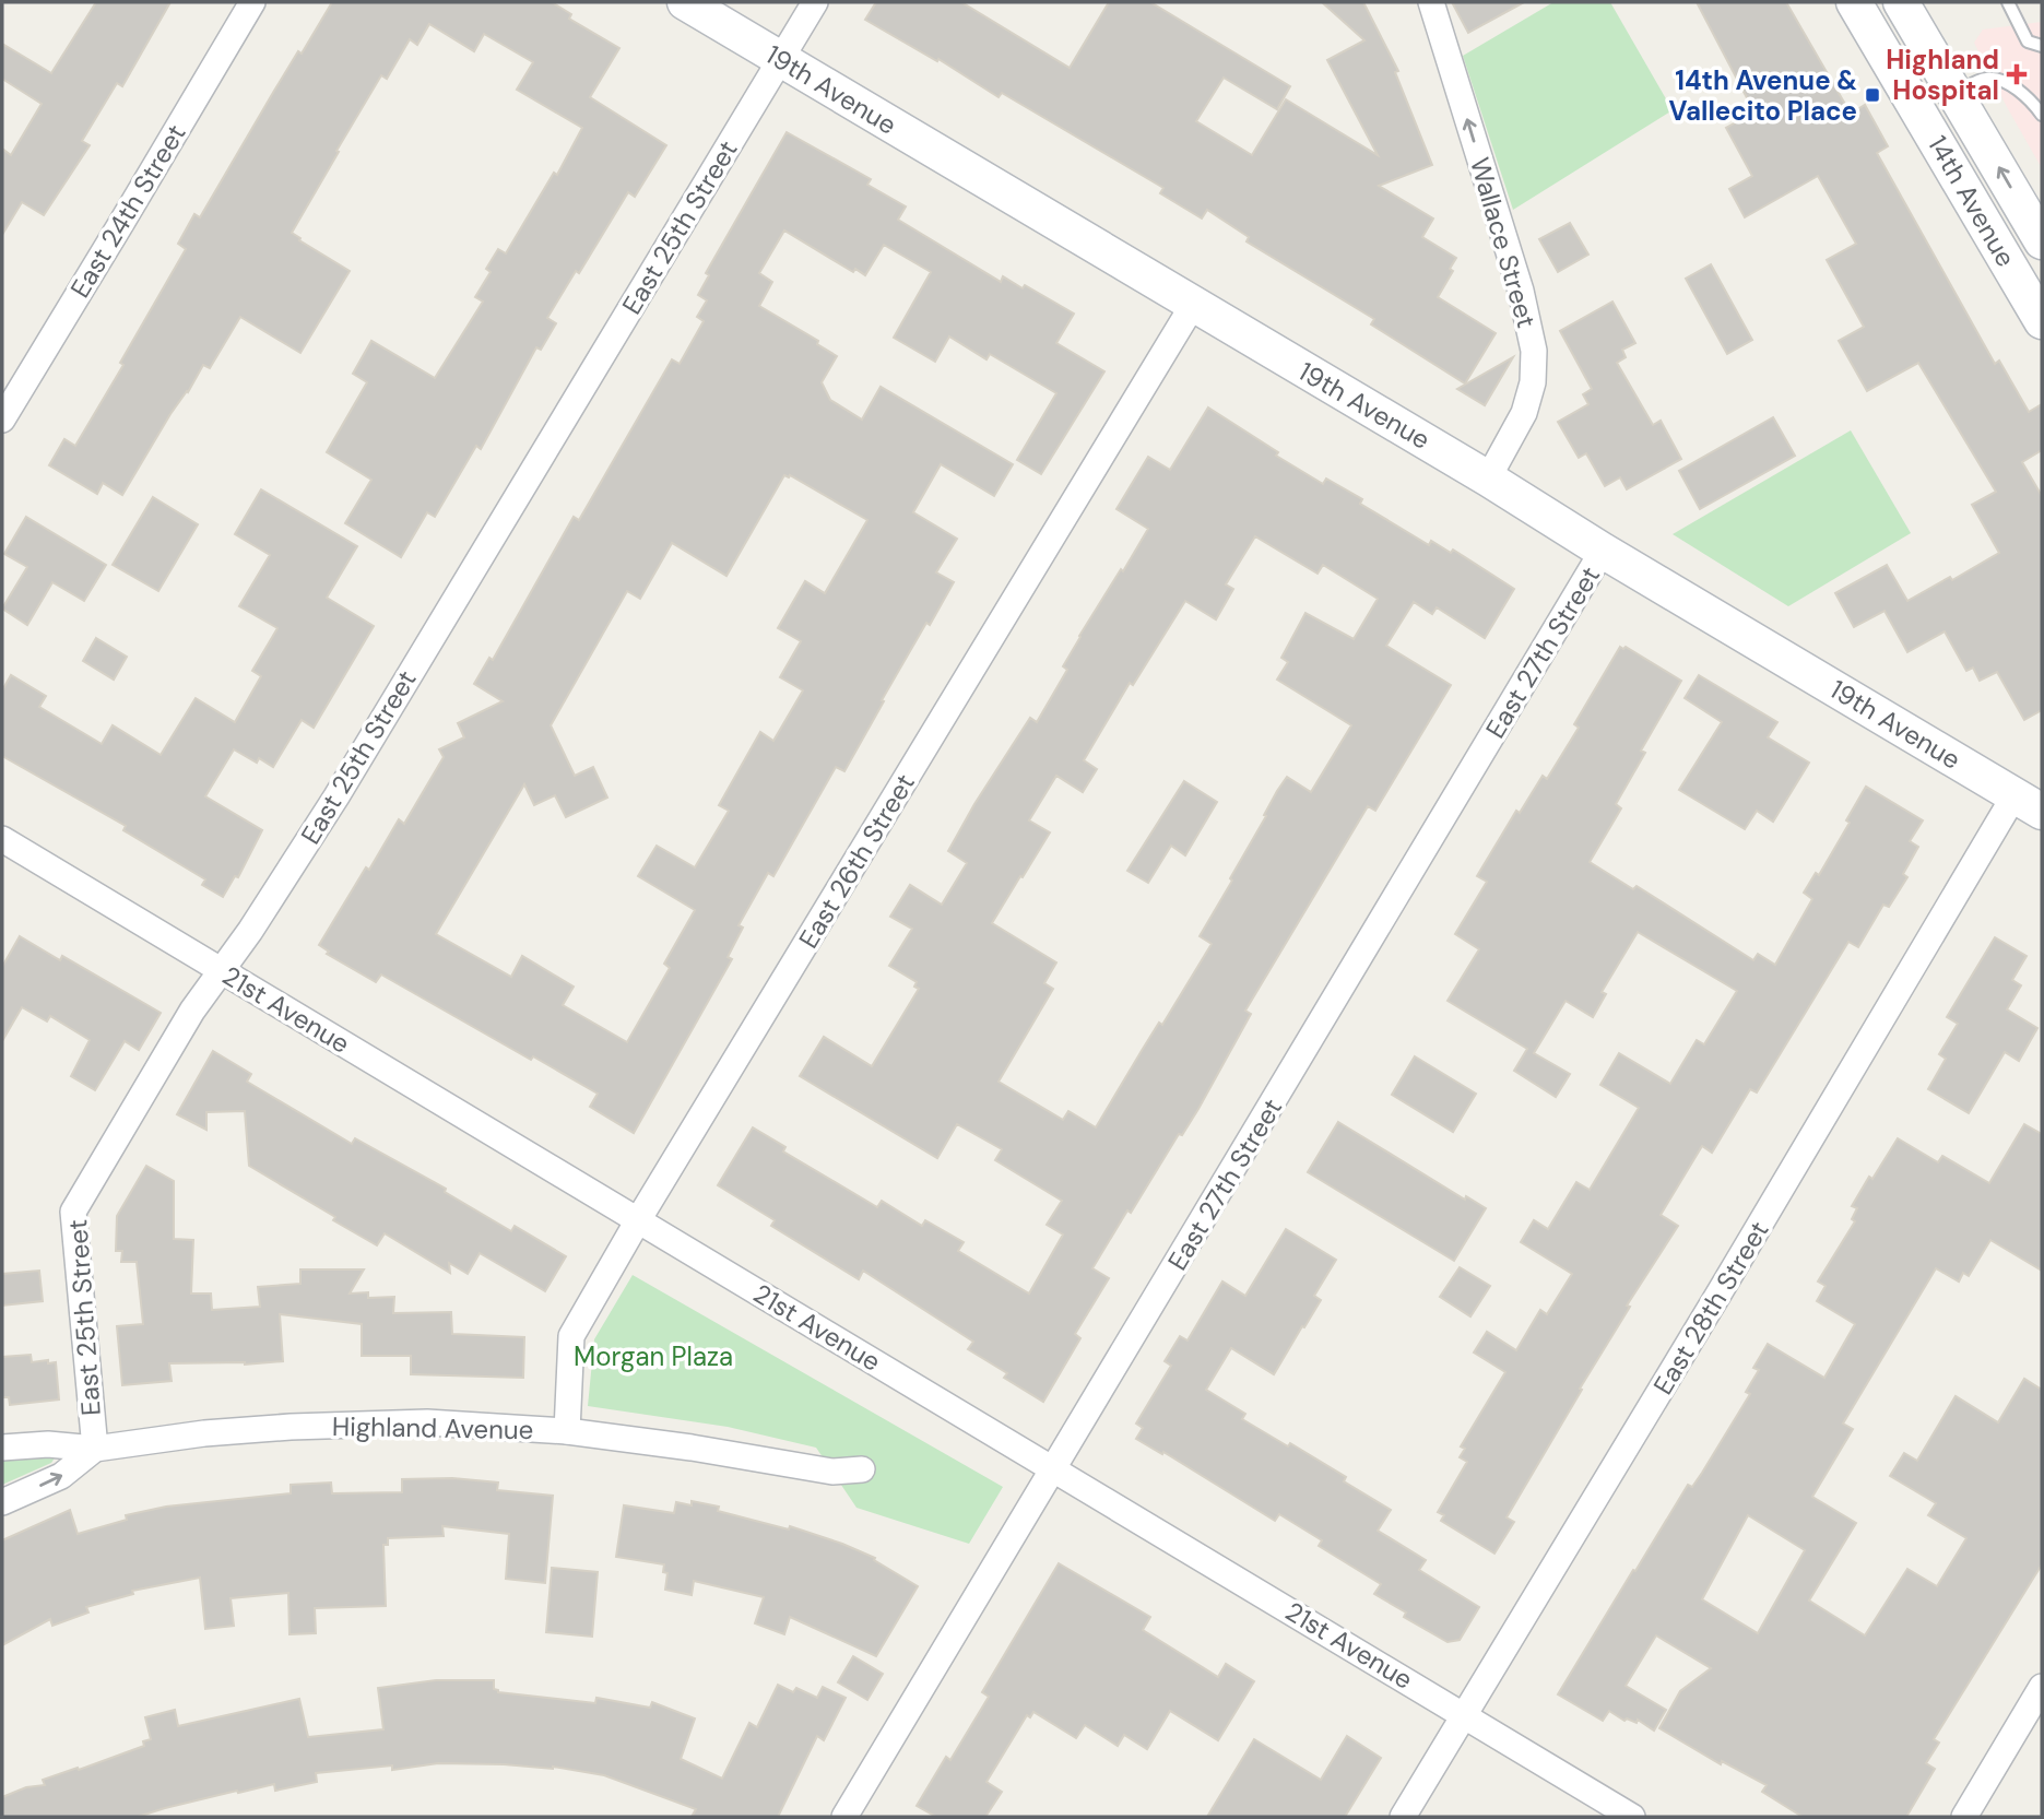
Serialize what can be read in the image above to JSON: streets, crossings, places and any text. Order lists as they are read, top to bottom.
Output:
{
  "streets": {
    "street": [
      "19th Avenue",
      "14th Avenue",
      "East 24th Street",
      "East 25th Street",
      "Wallace Street",
      "East 27th Street",
      "East 26th Street",
      "21st Avenue",
      "East 28th Street",
      "Highland Avenue"
    ]
  },
  "crossings": [
    ["19th Avenue", "East 25th Street"],
    ["19th Avenue", "Wallace Street"],
    ["19th Avenue", "East 27th Street"],
    ["19th Avenue", "East 26th Street"],
    ["19th Avenue", "East 28th Street"],
    ["East 25th Street", "21st Avenue"],
    ["East 25th Street", "Highland Avenue"],
    ["East 27th Street", "21st Avenue"],
    ["East 26th Street", "21st Avenue"],
    ["East 26th Street", "Highland Avenue"],
    ["21st Avenue", "East 28th Street"]
  ],
  "one_way": ["Wallace Street"],
  "parks": ["Morgan Plaza"],
  "places": {
    "health": ["Highland Hospital"],
    "transit": ["14th Avenue & Vallecito Place"]
  }
}
